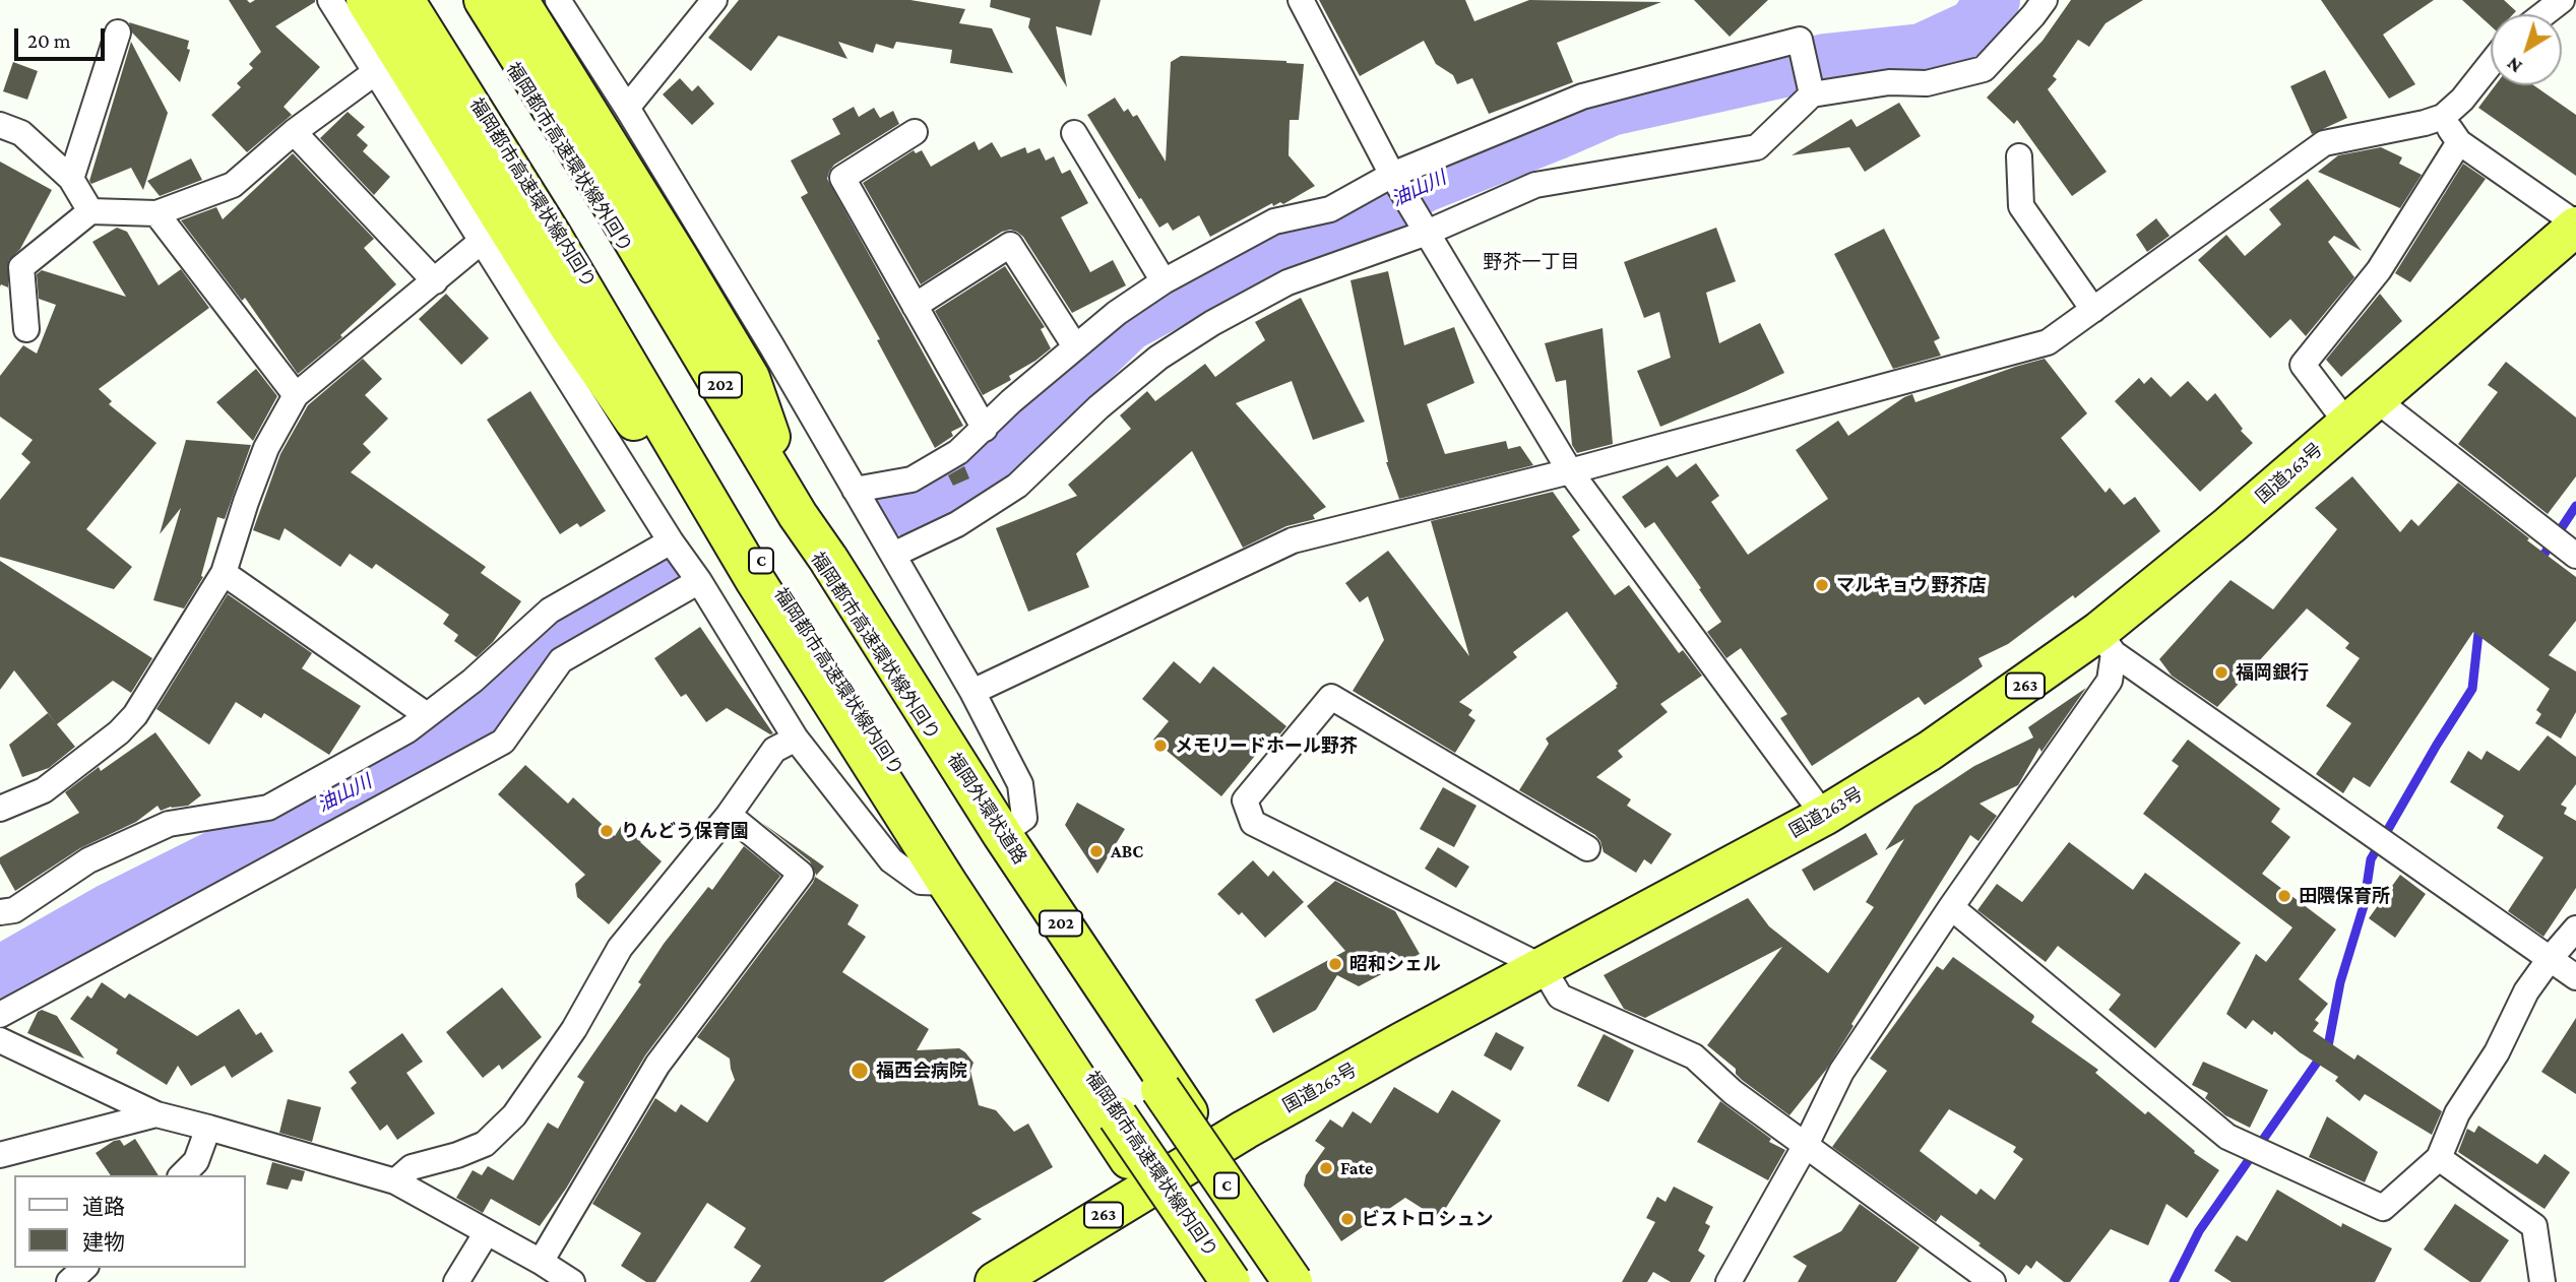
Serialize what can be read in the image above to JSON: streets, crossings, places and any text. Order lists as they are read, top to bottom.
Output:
{
  "streets": {
    "highway": [
      "福岡都市高速環状線外回り",
      "福岡都市高速環状線内回り",
      "202",
      "国道263号",
      "C",
      "263",
      "福岡外環状道路"
    ]
  },
  "crossings": [
    ["国道263号", "福岡外環状道路"]
  ],
  "districts": ["野芥一丁目"],
  "water": ["油山川"],
  "places": [
    "マルキョウ 野芥店",
    "福岡銀行",
    "メモリードホール野芥",
    "りんどう保育園",
    "ABC",
    "田隈保育所",
    "昭和シェル",
    "福西会病院",
    "Fate",
    "ビストロ シュン"
  ],
  "legend": ["道路", "建物"],
  "scale_bar": "20 m",
  "north": "bottom left"
}
